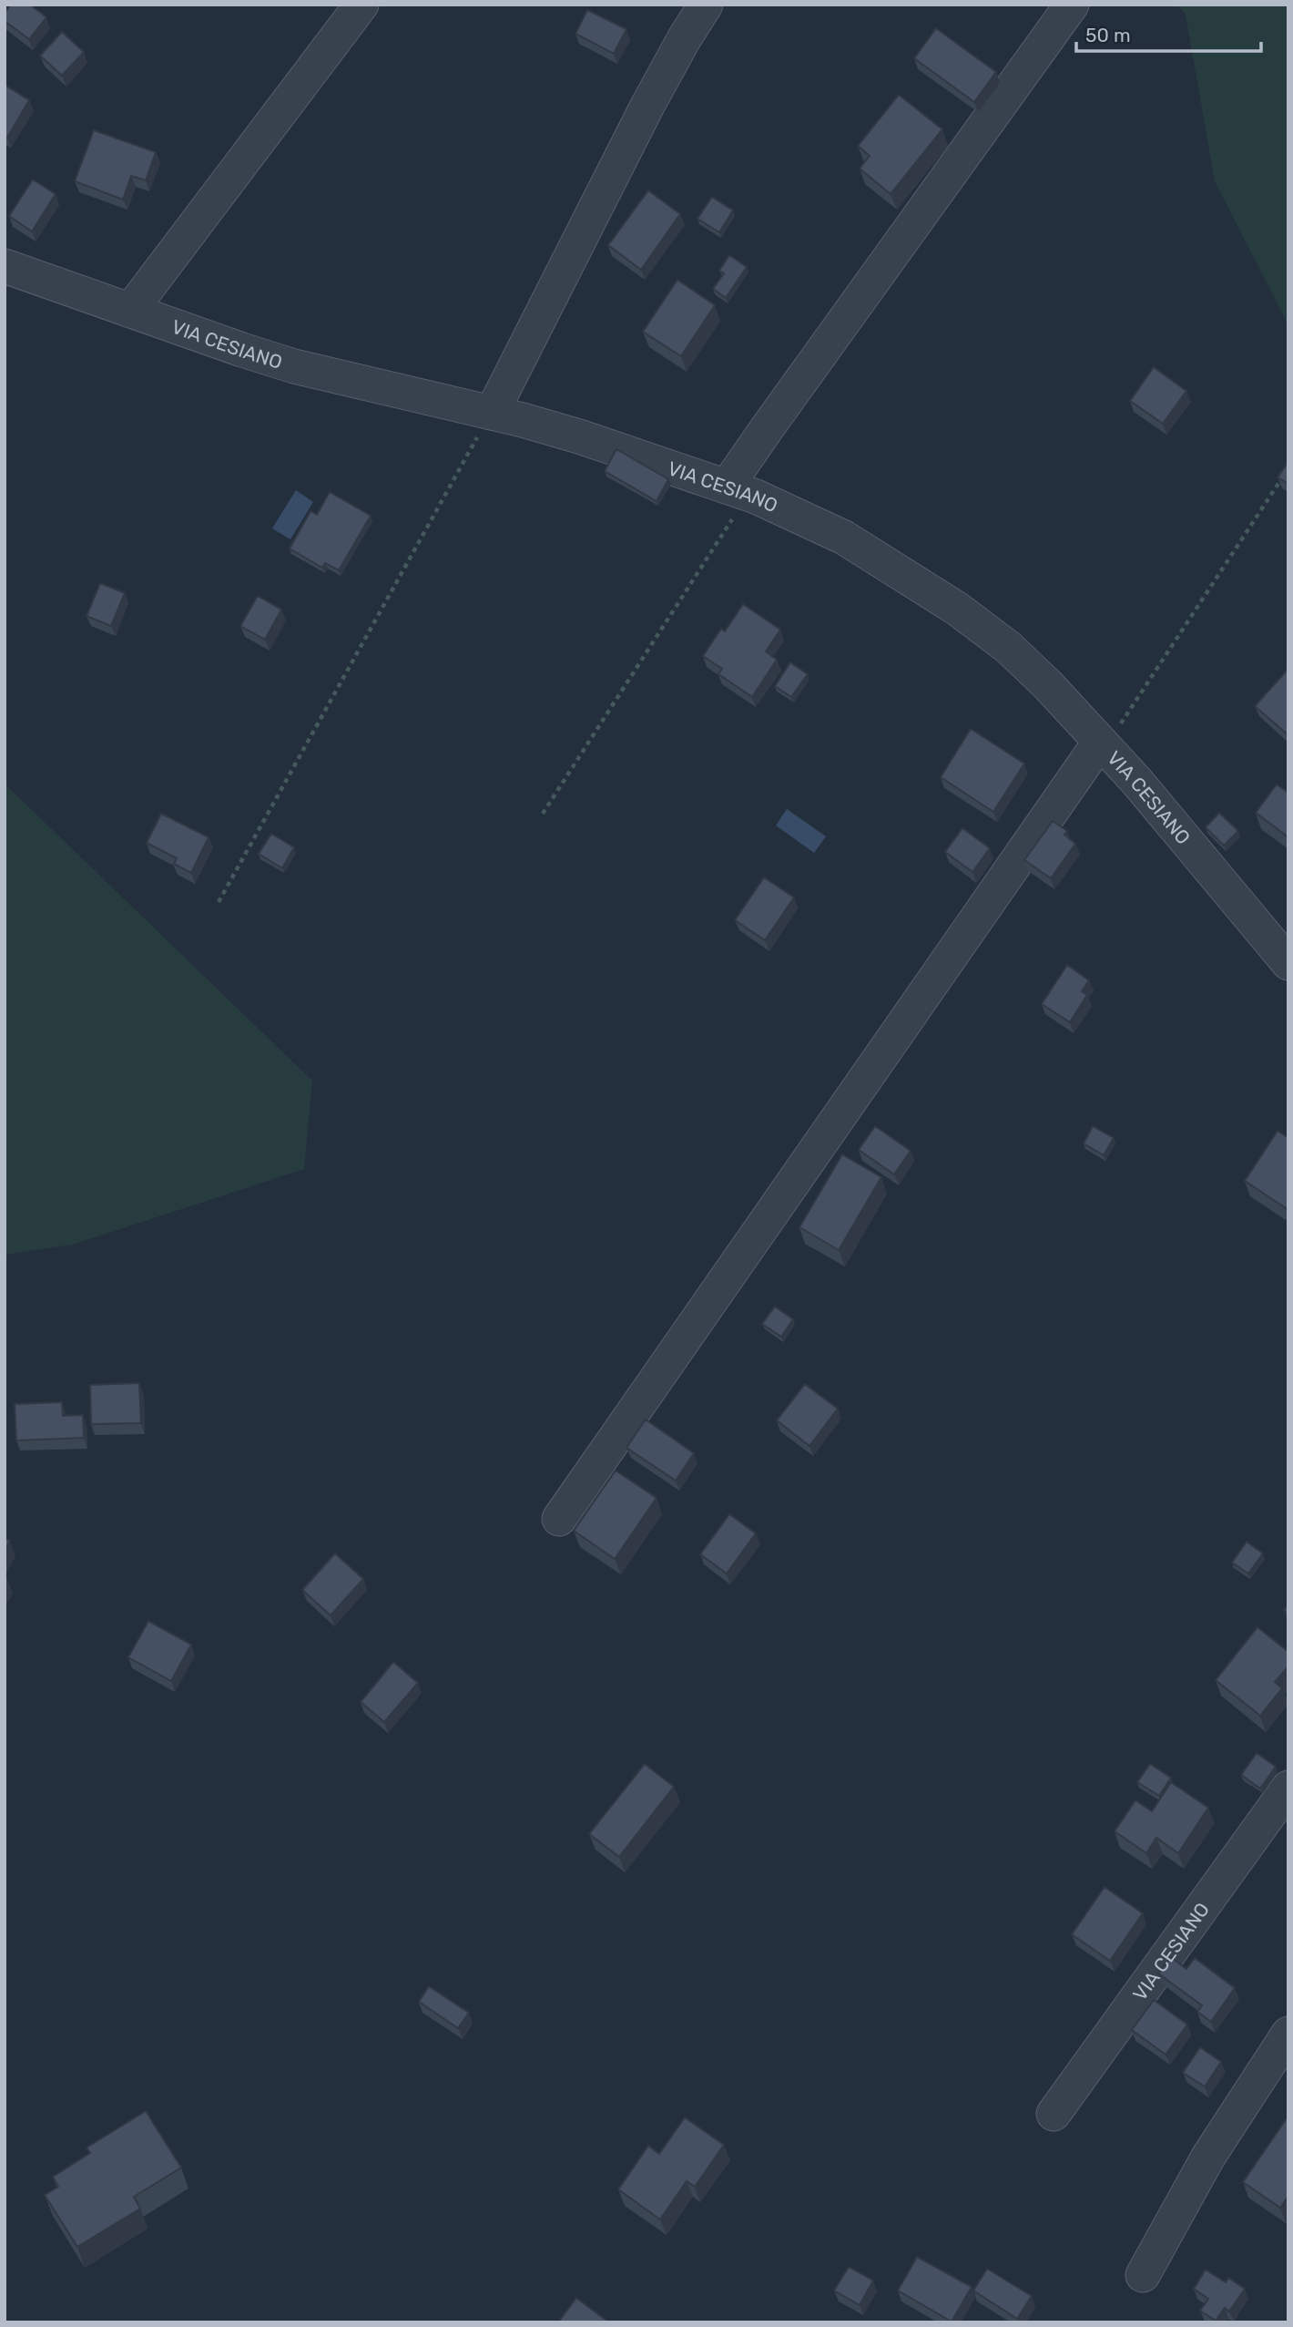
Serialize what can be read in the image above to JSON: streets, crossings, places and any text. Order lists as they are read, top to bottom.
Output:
{
  "streets": {
    "street": ["VIA CESIANO"]
  },
  "scale_bar": "50 m"
}
